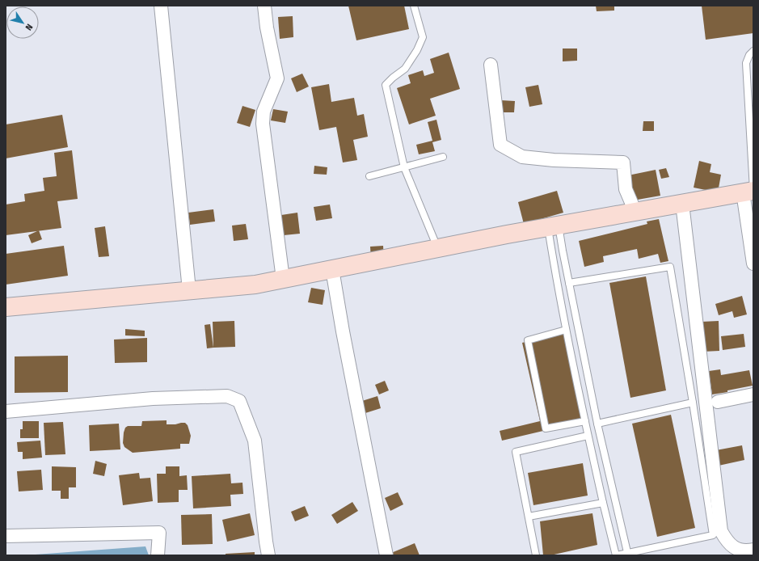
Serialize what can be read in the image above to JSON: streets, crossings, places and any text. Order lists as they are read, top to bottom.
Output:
{
  "north": "bottom right"
}
